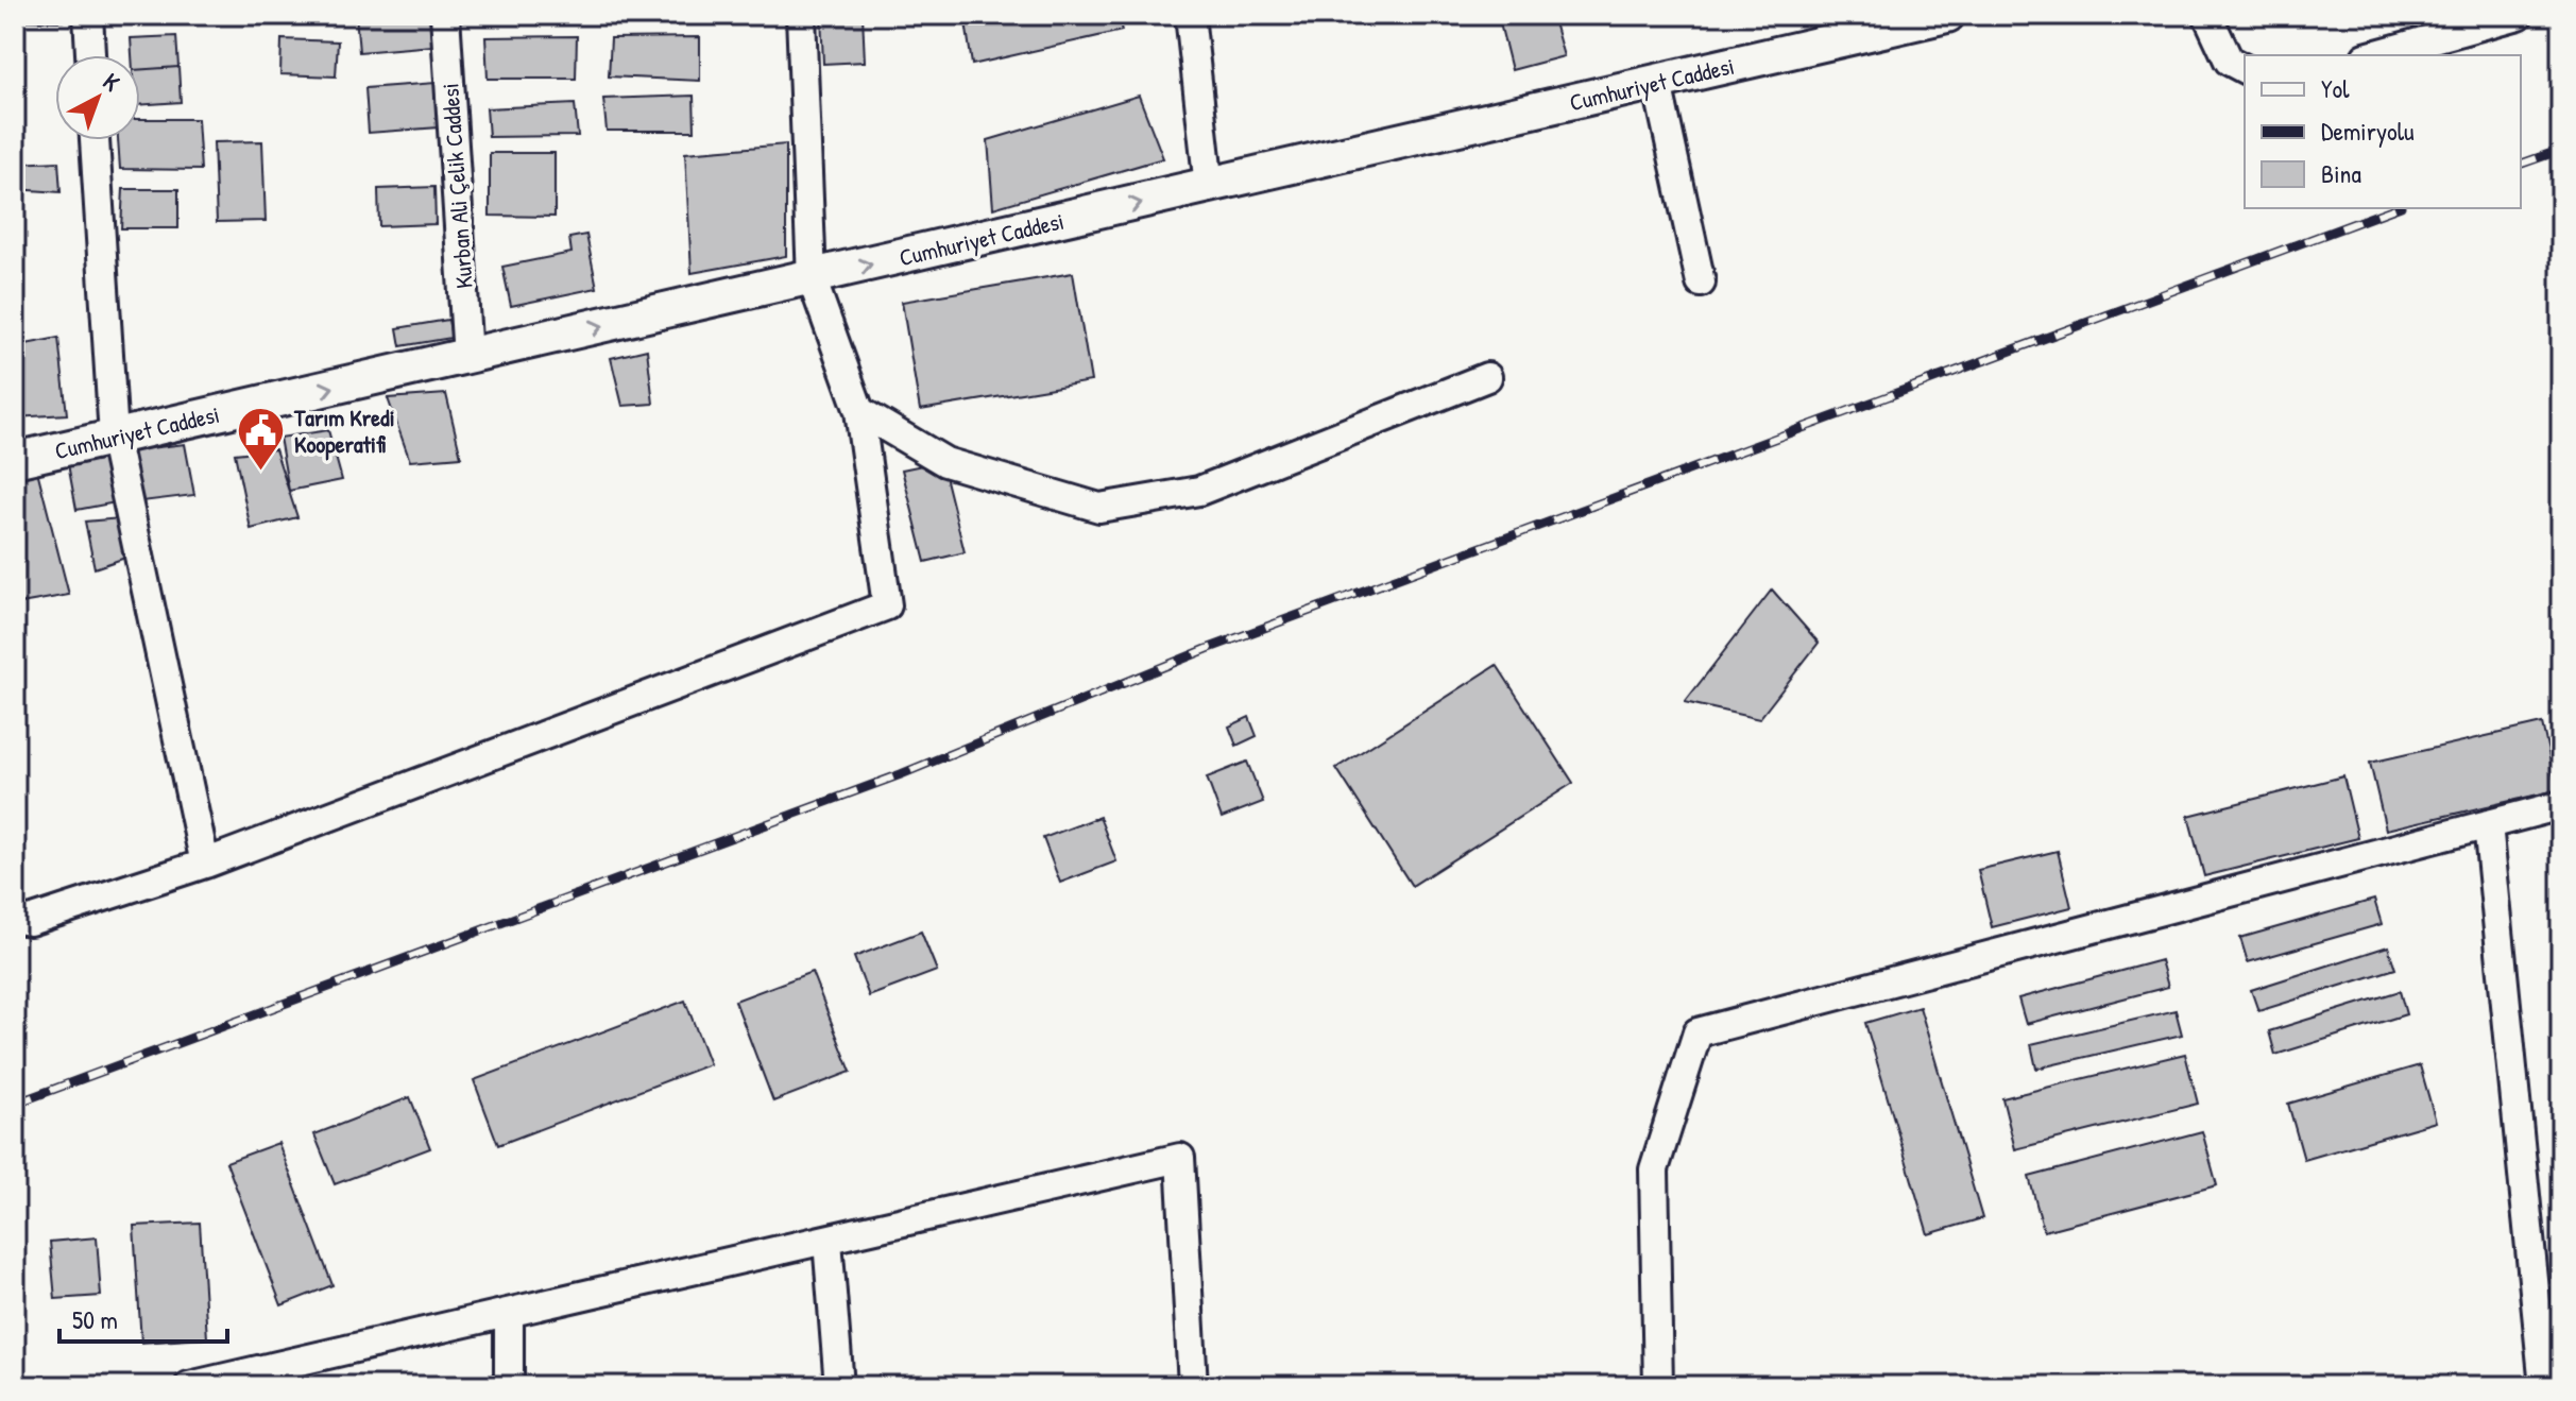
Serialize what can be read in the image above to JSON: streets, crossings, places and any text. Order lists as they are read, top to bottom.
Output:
{
  "streets": {
    "main road": ["Cumhuriyet Caddesi"],
    "street": ["Kurban Ali Çelik Caddesi"]
  },
  "crossings": [
    ["Cumhuriyet Caddesi", "Kurban Ali Çelik Caddesi"]
  ],
  "one_way": ["Cumhuriyet Caddesi"],
  "places": {
    "public building": ["Tarım Kredi Kooperatifi"]
  },
  "legend": ["Yol", "Demiryolu", "Bina"],
  "scale_bar": "50 m",
  "north": "top right"
}
